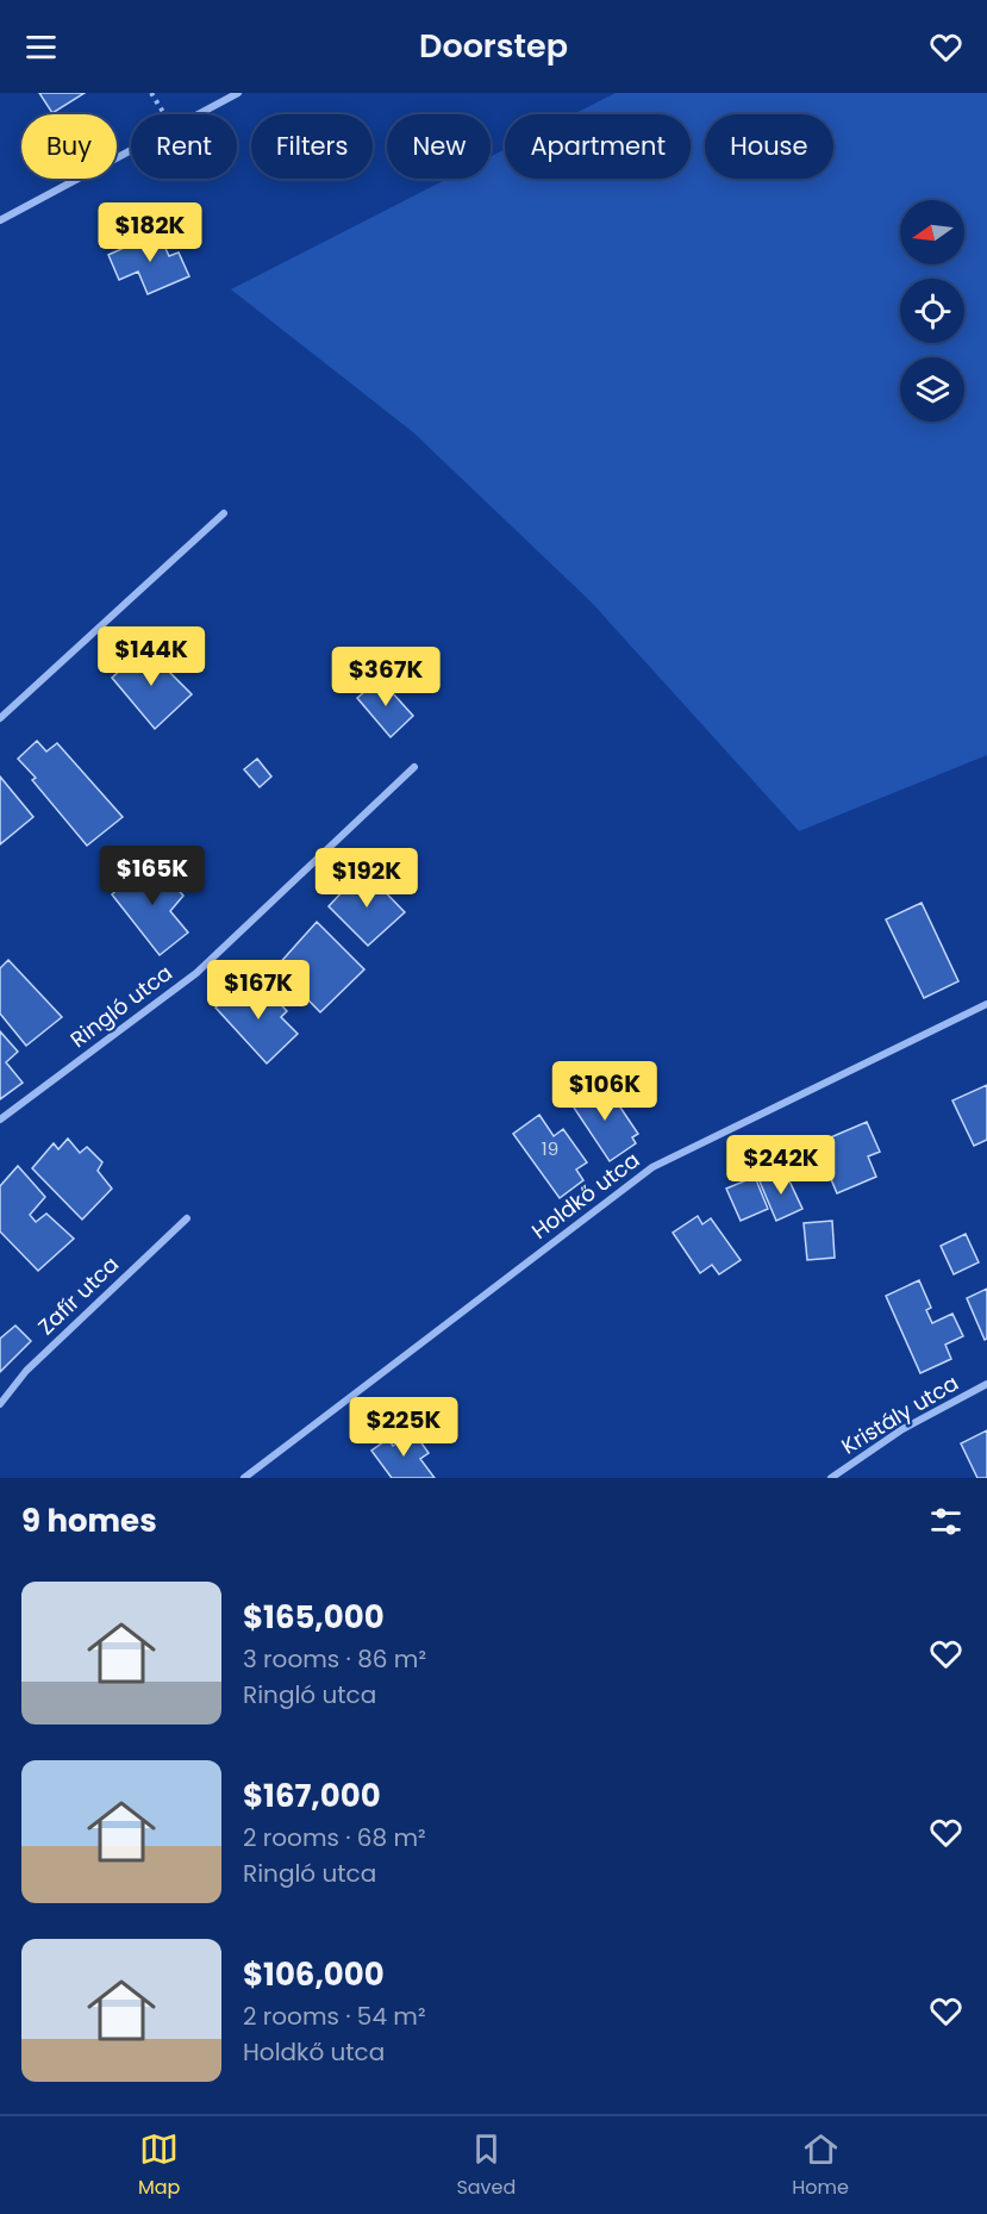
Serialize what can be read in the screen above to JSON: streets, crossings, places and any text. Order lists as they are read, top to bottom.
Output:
{
  "streets": {
    "street": [
      "Ringló utca",
      "Holdkő utca",
      "Zafír utca",
      "Kristály utca"
    ]
  },
  "house_numbers": ["19"],
  "north": "left",
  "page": {
    "header": "Doorstep",
    "chip": [
      "Buy",
      "Rent",
      "Filters",
      "New",
      "Apartment",
      "House"
    ],
    "price": [
      "$182K",
      "$144K",
      "$367K",
      "$165K",
      "$192K",
      "$167K",
      "$106K",
      "$242K",
      "$225K"
    ],
    "heading": "9 homes",
    "list": [
      {
        "name": "$165,000",
        "note": "3 rooms · 86 m² · Ringló utca"
      },
      {
        "name": "$167,000",
        "note": "2 rooms · 68 m² · Ringló utca"
      },
      {
        "name": "$106,000",
        "note": "2 rooms · 54 m² · Holdkő utca"
      }
    ],
    "tabs": ["Map", "Saved", "Home"]
  }
}
